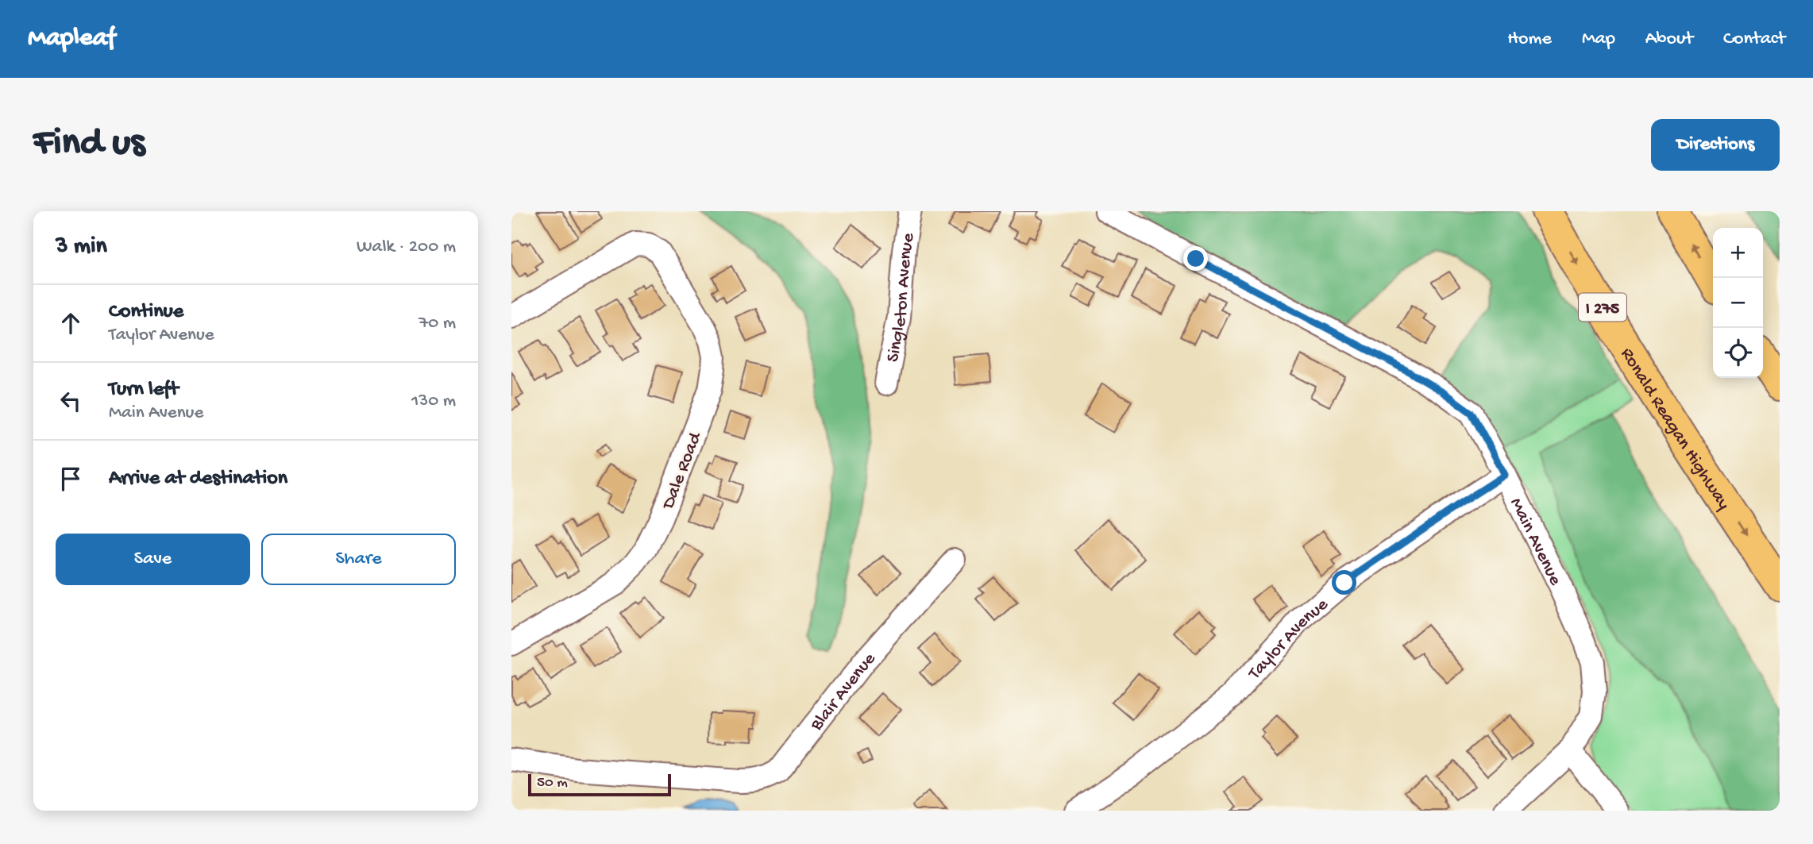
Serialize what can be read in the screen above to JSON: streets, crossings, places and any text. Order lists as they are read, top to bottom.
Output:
{
  "streets": {
    "highway": ["I 275", "Ronald Reagan Highway"],
    "street": [
      "Singleton Avenue",
      "Dale Road",
      "Main Avenue",
      "Taylor Avenue",
      "Blair Avenue"
    ]
  },
  "crossings": [
    ["Main Avenue", "Taylor Avenue"]
  ],
  "one_way": ["Ronald Reagan Highway"],
  "scale_bar": "50 m",
  "page": {
    "header": "Mapleaf",
    "nav": [
      "Home",
      "Map",
      "About",
      "Contact"
    ],
    "buttons": [
      "Directions",
      ["Save", "Share"]
    ],
    "title": "Find us",
    "heading": ["3 min", "Walk · 200 m"],
    "map_buttons": ["+", "−"],
    "list": [
      ["Continue", "Taylor Avenue", "70 m"],
      ["Turn left", "Main Avenue", "130 m"],
      "Arrive at destination"
    ],
    "scale": "50 m"
  }
}
